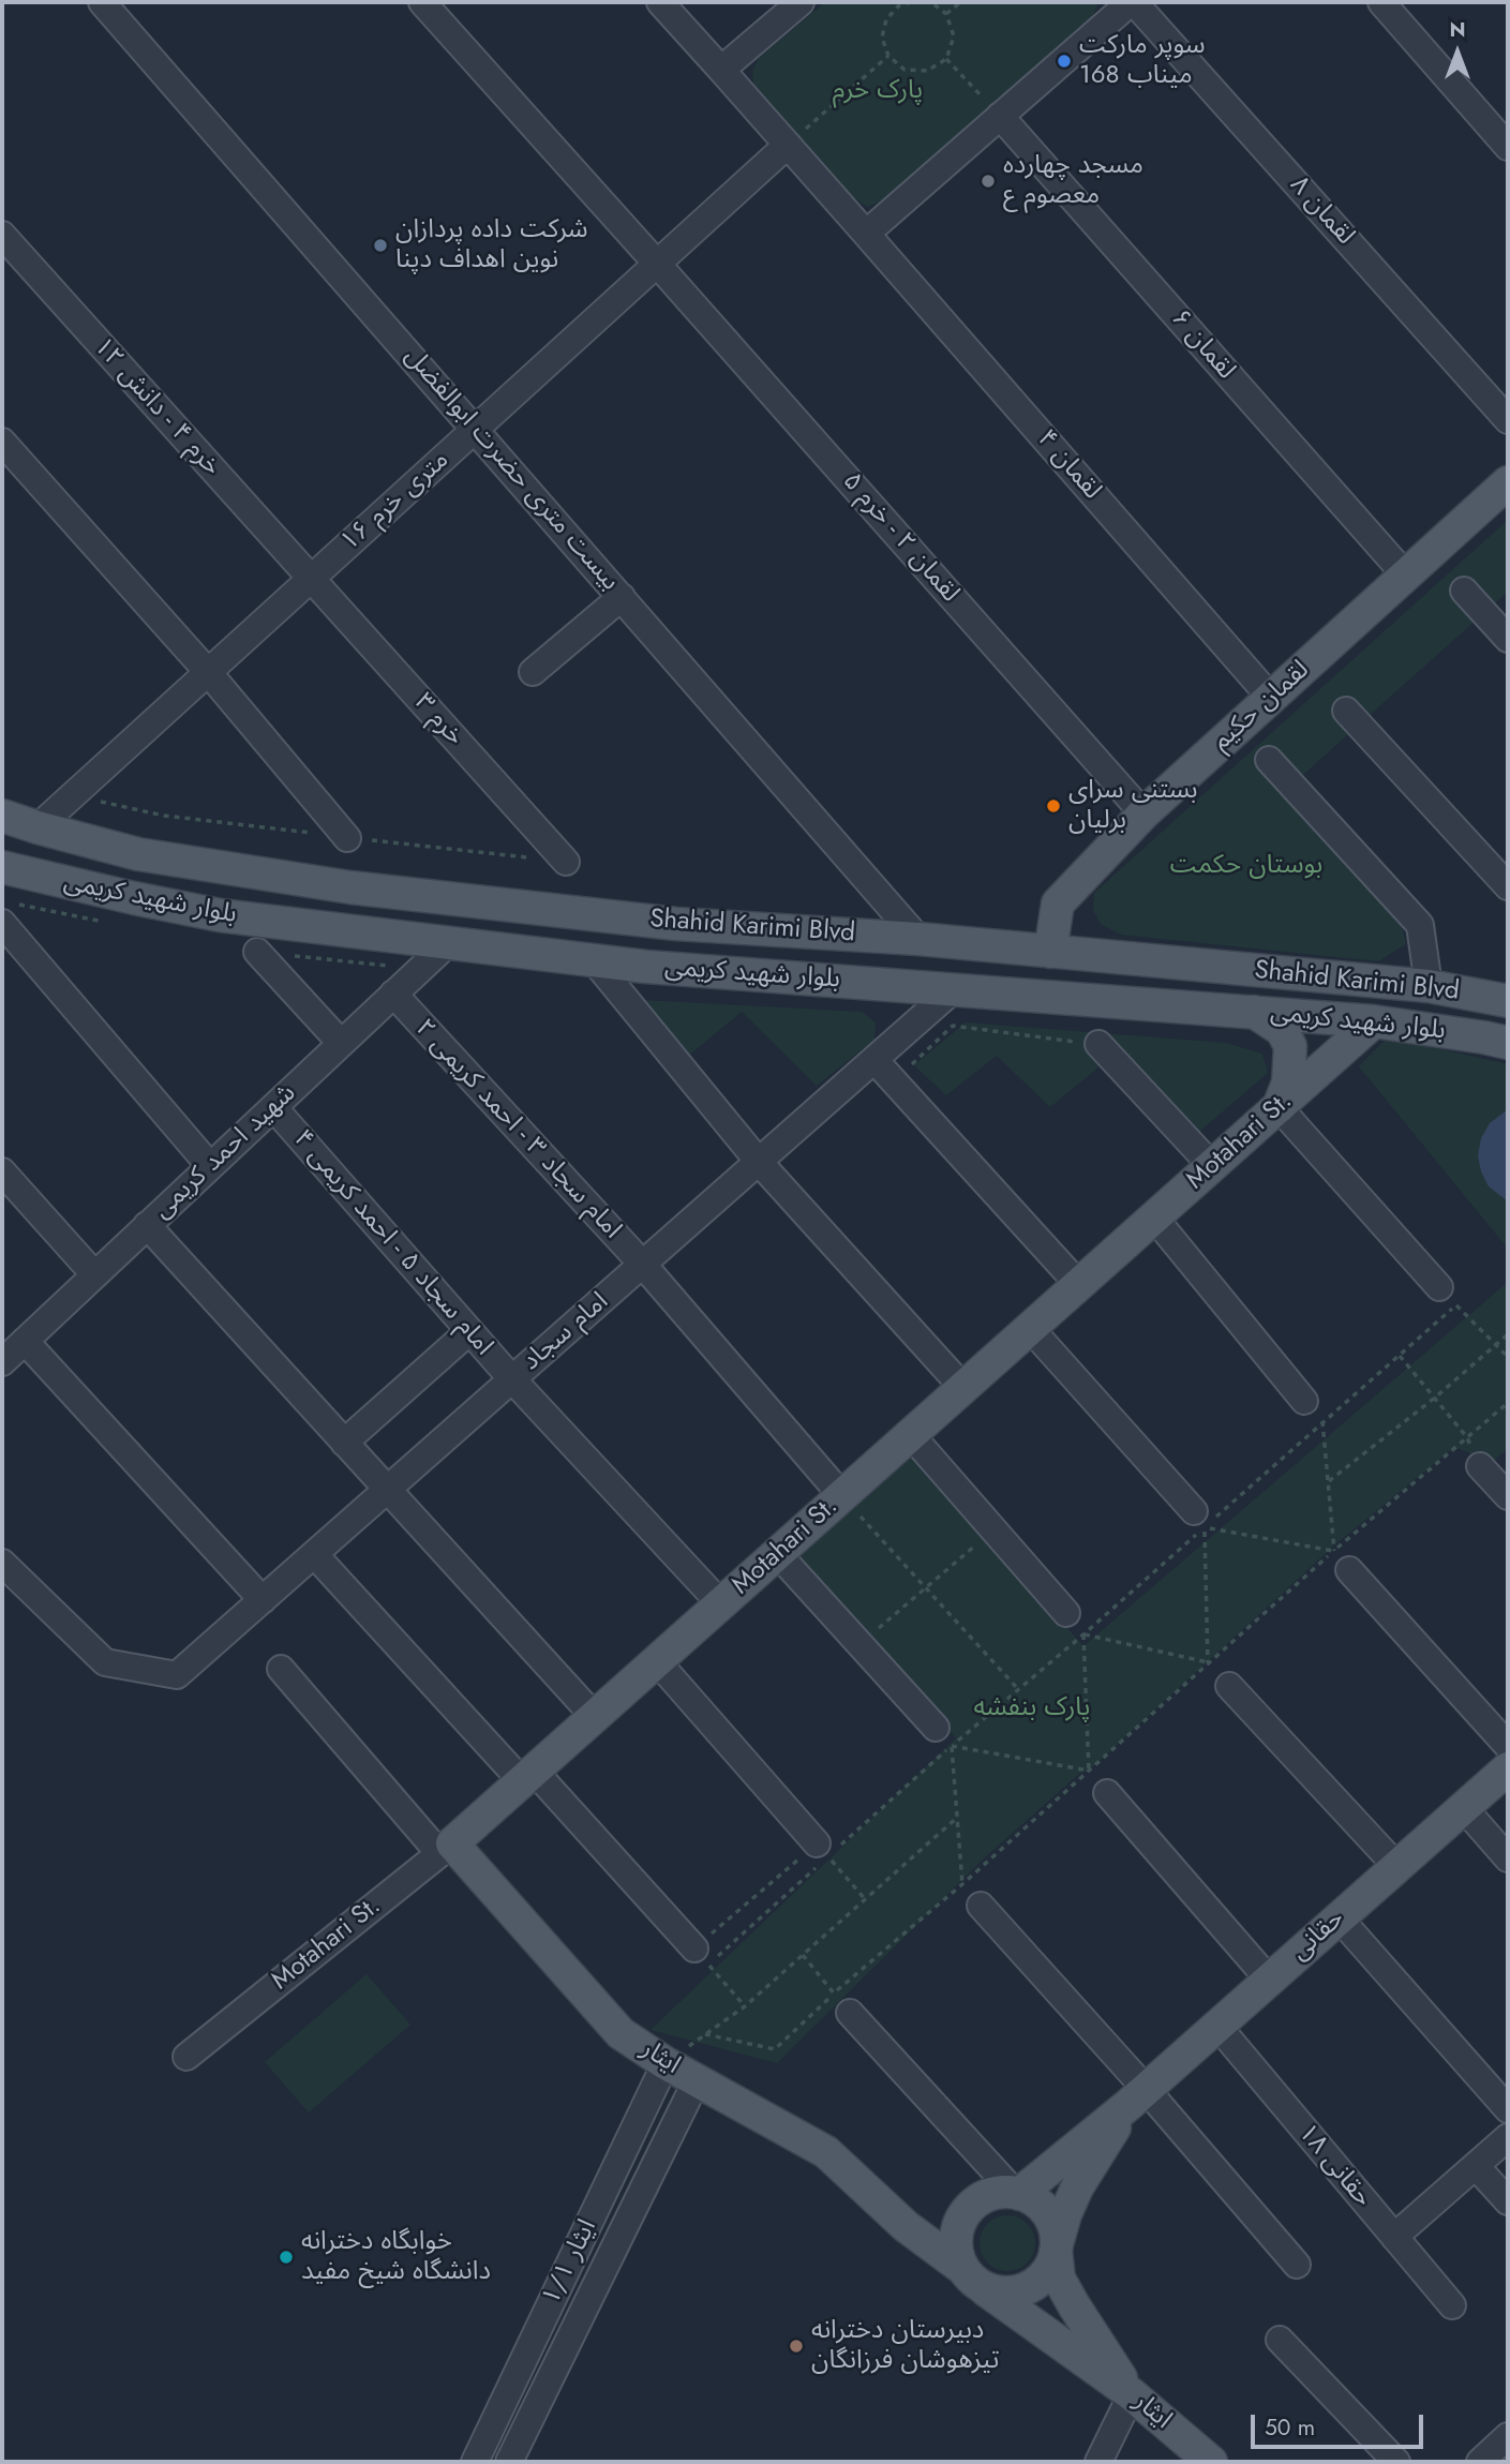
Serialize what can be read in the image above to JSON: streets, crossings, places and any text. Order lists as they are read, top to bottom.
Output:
{
  "streets": {
    "main road": [
      "لقمان حکیم",
      "بلوار شهید کریمی",
      "Shahid Karimi Blvd",
      "Motahari St.",
      "حقانی",
      "ایثار"
    ],
    "street": [
      "لقمان ۸",
      "لقمان ۶",
      "خرم ۴ - دانش ۱۲",
      "لقمان ۴",
      "بیست متری حضرت ابوالفضل",
      "۱۶ متری خرم",
      "لقمان ۲ - خرم ۵",
      "خرم ۳",
      "امام سجاد ۳ - احمد کریمی ۲",
      "شهید احمد کریمی",
      "امام سجاد ۵ - احمد کریمی ۴",
      "امام سجاد",
      "حقانی ۱۸",
      "ایثار ۱/۱"
    ]
  },
  "crossings": [
    ["لقمان ۶", "لقمان حکیم"],
    ["خرم ۴ - دانش ۱۲", "۱۶ متری خرم"],
    ["خرم ۴ - دانش ۱۲", "خرم ۳"],
    ["لقمان ۴", "۱۶ متری خرم"],
    ["لقمان ۴", "لقمان حکیم"],
    ["بیست متری حضرت ابوالفضل", "۱۶ متری خرم"],
    ["بیست متری حضرت ابوالفضل", "Shahid Karimi Blvd"],
    ["۱۶ متری خرم", "لقمان ۲ - خرم ۵"],
    ["۱۶ متری خرم", "خرم ۳"],
    ["۱۶ متری خرم", "Shahid Karimi Blvd"],
    ["لقمان ۲ - خرم ۵", "لقمان حکیم"],
    ["لقمان حکیم", "Shahid Karimi Blvd"],
    ["بلوار شهید کریمی", "Motahari St."],
    ["بلوار شهید کریمی", "شهید احمد کریمی"],
    ["بلوار شهید کریمی", "امام سجاد"],
    ["امام سجاد ۳ - احمد کریمی ۲", "Motahari St."],
    ["امام سجاد ۳ - احمد کریمی ۲", "شهید احمد کریمی"],
    ["امام سجاد ۳ - احمد کریمی ۲", "امام سجاد"],
    ["Motahari St.", "امام سجاد ۵ - احمد کریمی ۴"],
    ["Motahari St.", "ایثار"],
    ["شهید احمد کریمی", "امام سجاد ۵ - احمد کریمی ۴"],
    ["امام سجاد ۵ - احمد کریمی ۴", "امام سجاد"],
    ["حقانی", "حقانی ۱۸"],
    ["ایثار", "ایثار ۱/۱"]
  ],
  "parks": ["پارک خرم", "بوستان حکمت", "پارک بنفشه"],
  "places": [
    "سوپر مارکت میناب 168",
    "مسجد چهارده معصوم ع",
    "شرکت داده پردازان نوین اهداف دپنا",
    "بستنی سرای برلیان",
    "خوابگاه دخترانه دانشگاه شیخ مفید",
    "دبیرستان دخترانه تیزهوشان فرزانگان"
  ],
  "scale_bar": "50 m",
  "north": "top"
}
